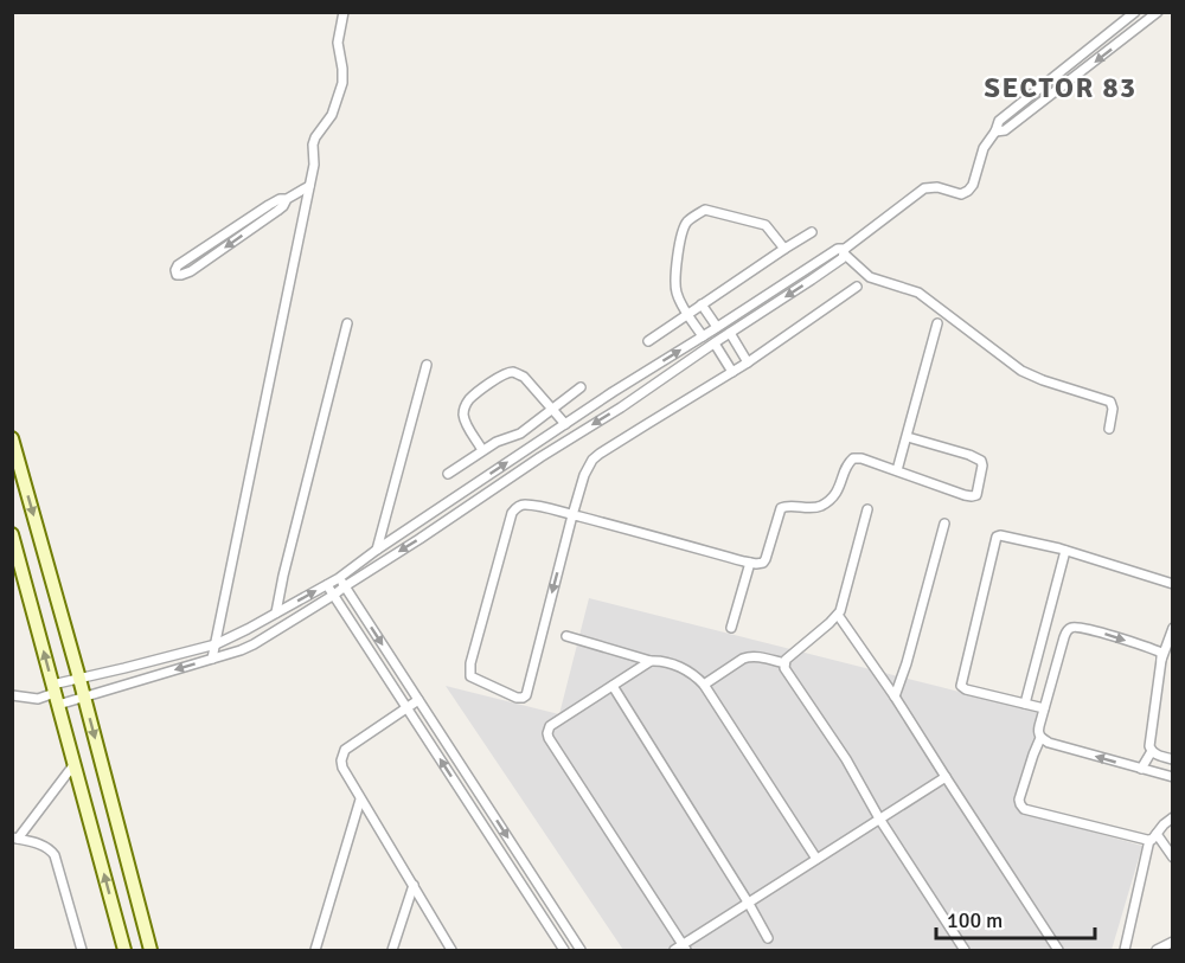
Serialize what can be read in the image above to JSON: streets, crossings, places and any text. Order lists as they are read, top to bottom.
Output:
{
  "districts": ["SECTOR 83"],
  "scale_bar": "100 m"
}
